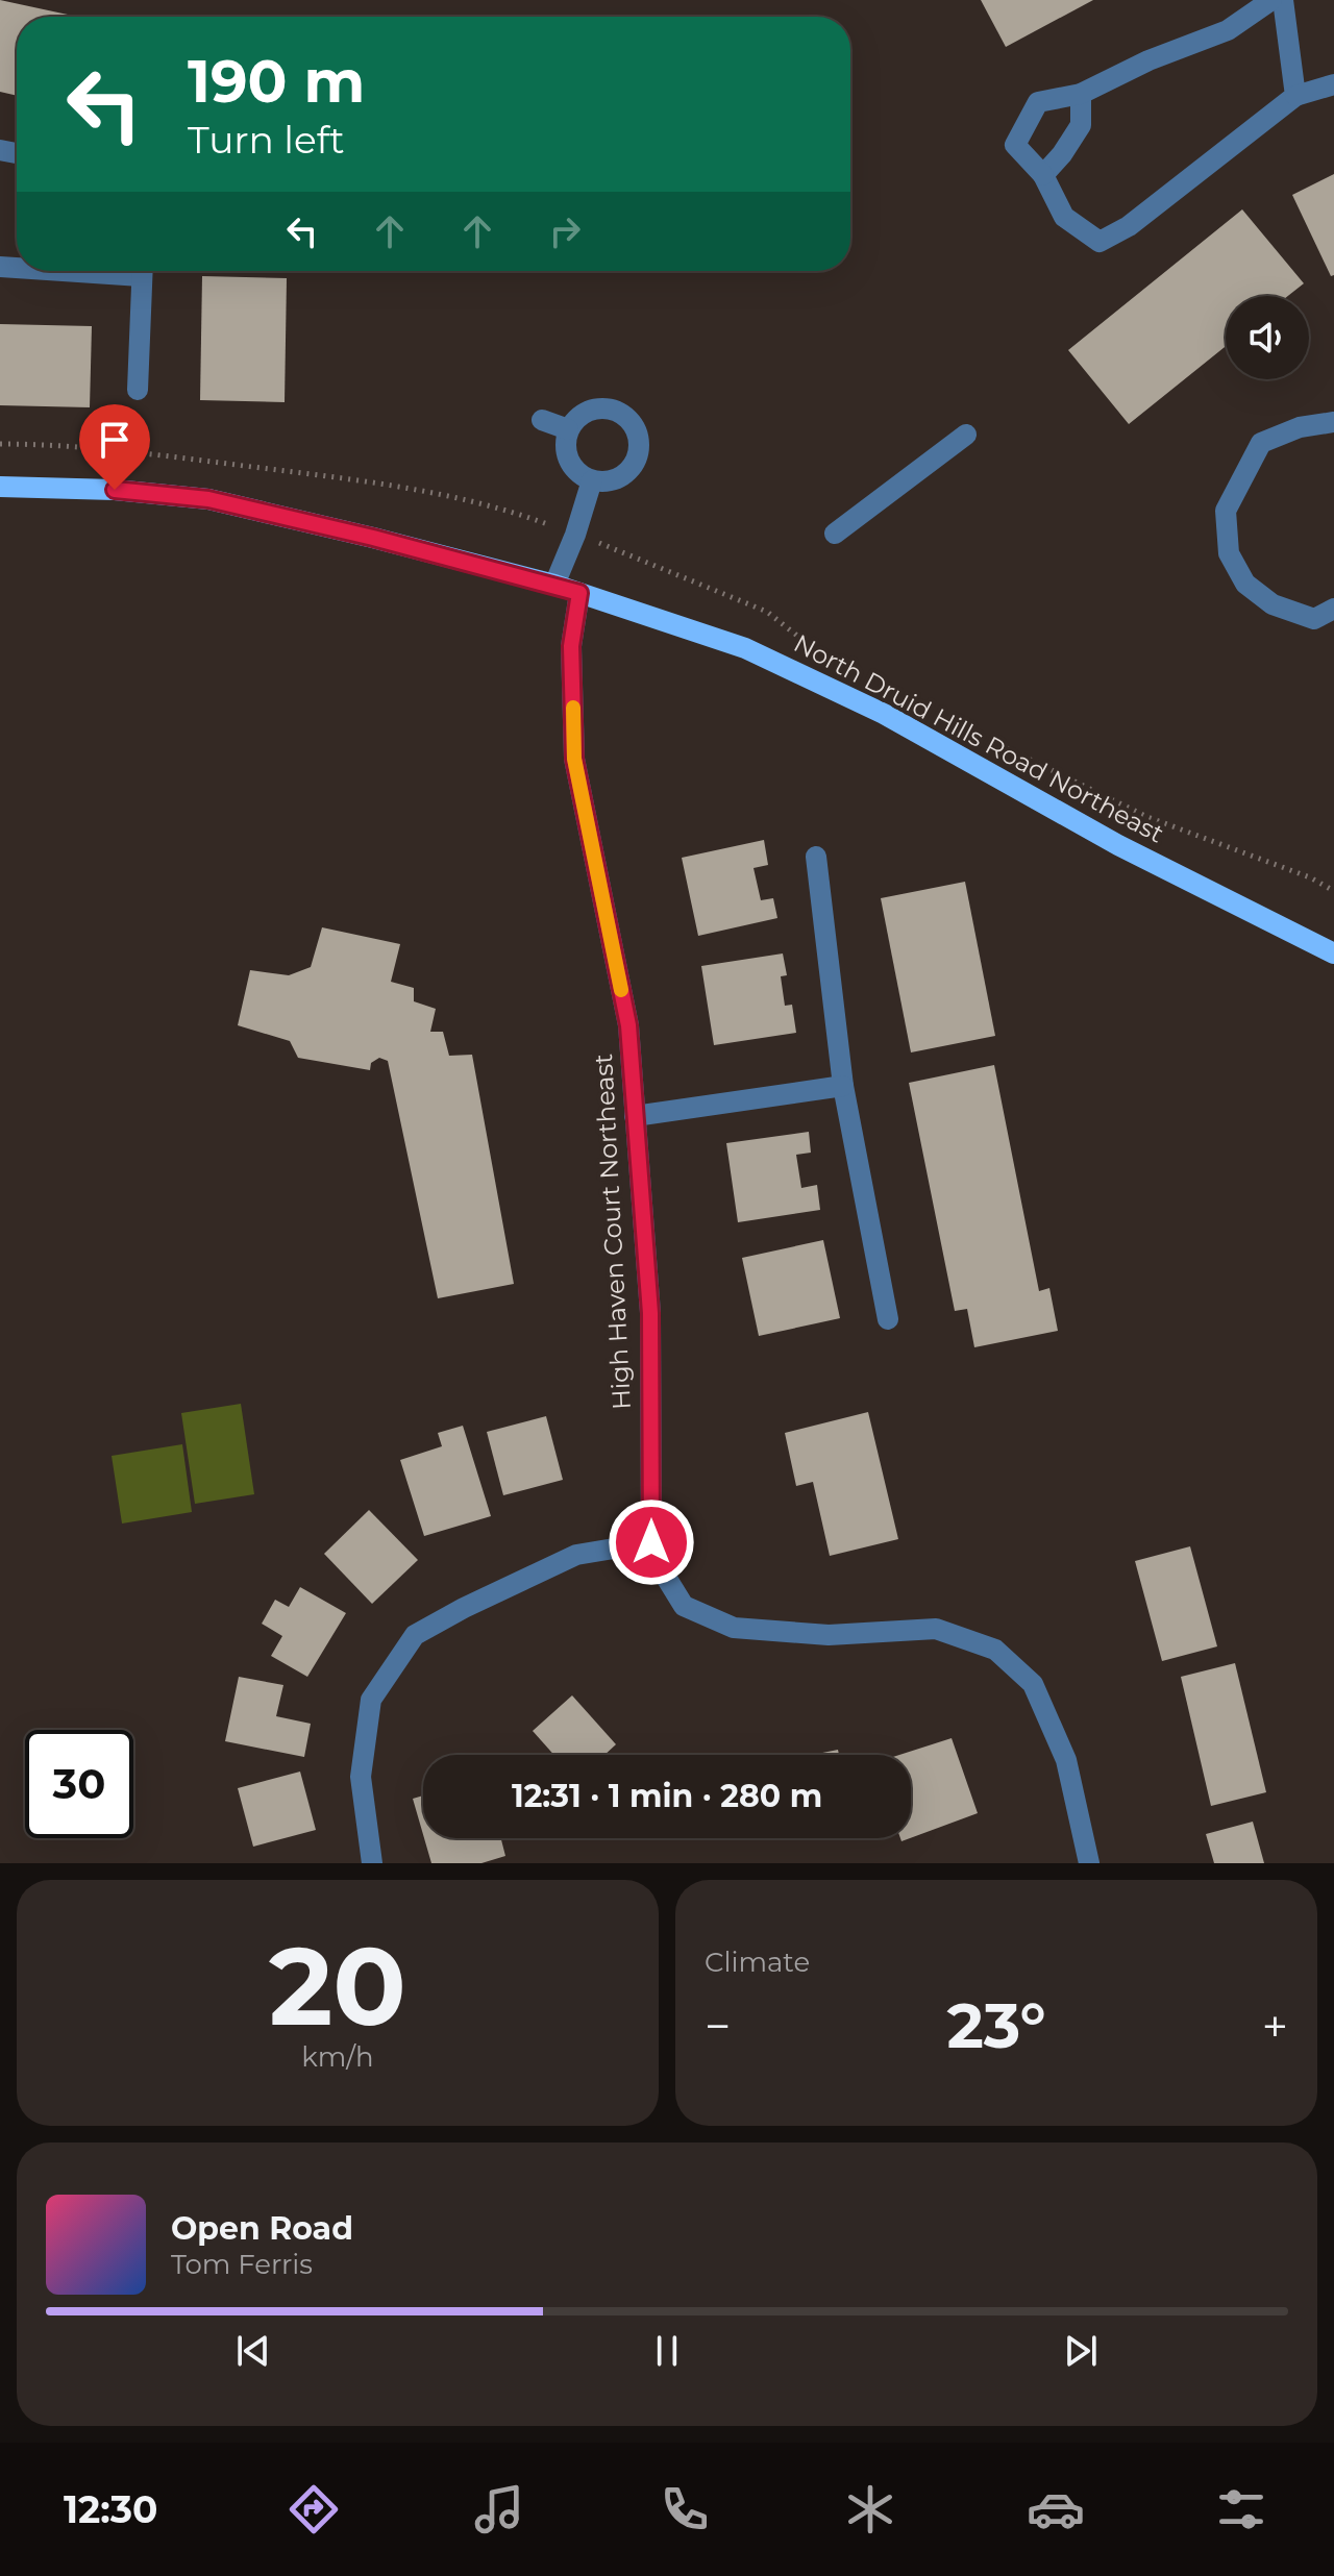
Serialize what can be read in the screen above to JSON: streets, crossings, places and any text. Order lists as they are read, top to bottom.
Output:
{
  "streets": {
    "main road": ["North Druid Hills Road Northeast"],
    "street": ["High Haven Court Northeast"]
  },
  "crossings": [
    ["North Druid Hills Road Northeast", "High Haven Court Northeast"]
  ],
  "page": {
    "turn": ["190 m", "Turn left"],
    "limit": "30",
    "trip": "12:31 · 1 min · 280 m",
    "tile": [
      ["20", "km/h"],
      "Climate"
    ],
    "heat": ["−", "23°", "+"],
    "song": ["Open Road", "Tom Ferris"],
    "tabs": "12:30"
  }
}
